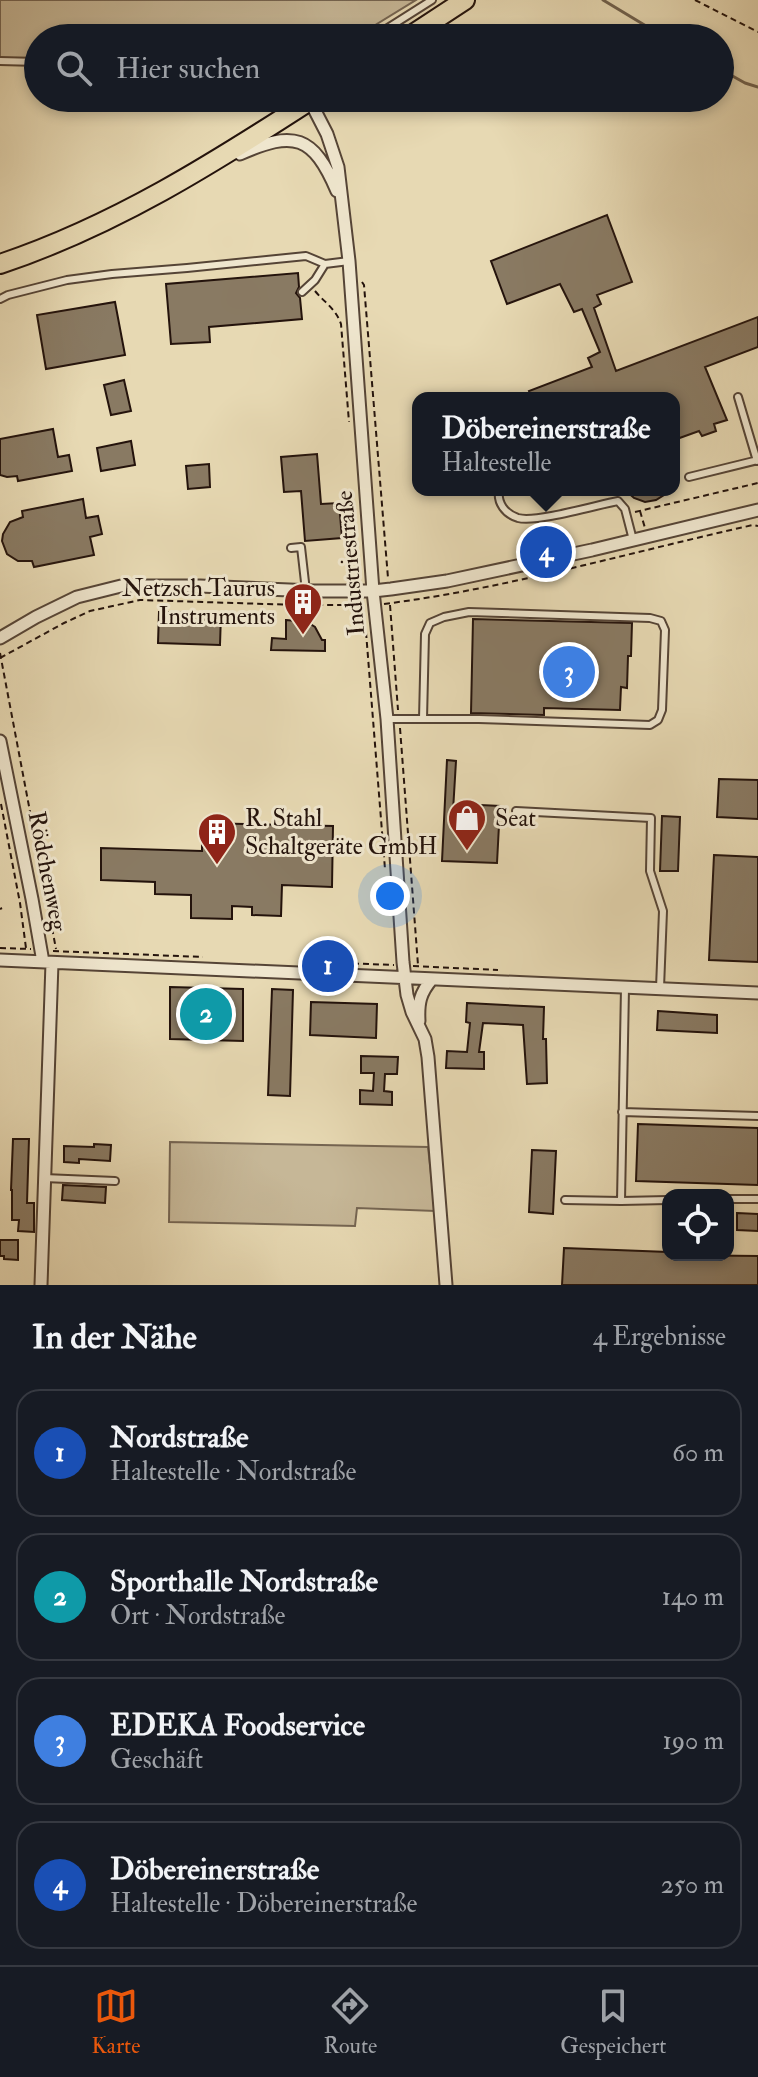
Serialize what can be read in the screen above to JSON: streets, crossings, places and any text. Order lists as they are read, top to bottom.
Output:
{
  "streets": {
    "street": ["Industriestraße", "Rödchenweg"]
  },
  "places": {
    "building": ["Netzsch Taurus Instruments", "R. Stahl Schaltgeräte GmbH"],
    "shop": ["Seat"]
  },
  "page": {
    "search": "Hier suchen",
    "popup": ["Döbereinerstraße", "Haltestelle"],
    "pins": [
      "4",
      "3",
      "1",
      "2"
    ],
    "heading": ["In der Nähe", "4 Ergebnisse"],
    "list": [
      {
        "mark": "1",
        "name": "Nordstraße",
        "note": "Haltestelle · Nordstraße",
        "value": "60 m"
      },
      {
        "mark": "2",
        "name": "Sporthalle Nordstraße",
        "note": "Ort · Nordstraße",
        "value": "140 m"
      },
      {
        "mark": "3",
        "name": "EDEKA Foodservice",
        "note": "Geschäft",
        "value": "190 m"
      },
      {
        "mark": "4",
        "name": "Döbereinerstraße",
        "note": "Haltestelle · Döbereinerstraße",
        "value": "250 m"
      }
    ],
    "nav": ["Karte", "Route", "Gespeichert"]
  }
}
